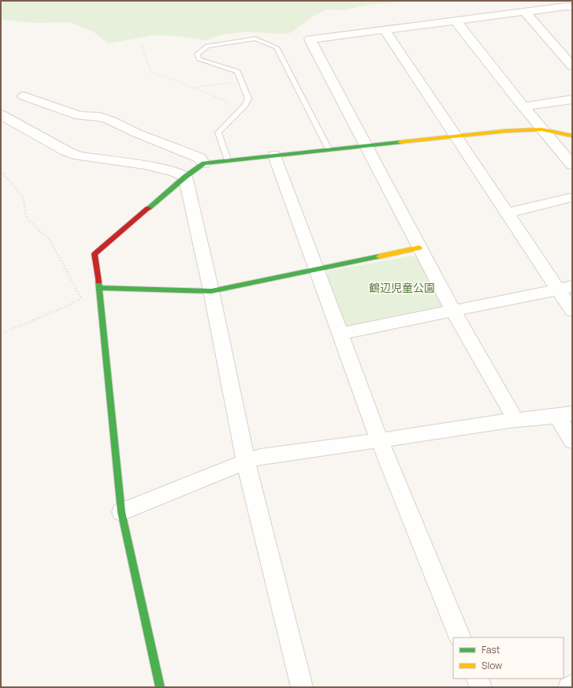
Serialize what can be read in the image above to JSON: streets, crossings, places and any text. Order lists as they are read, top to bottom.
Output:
{
  "parks": ["鶴辺児童公園"],
  "legend": ["Fast", "Slow"]
}
